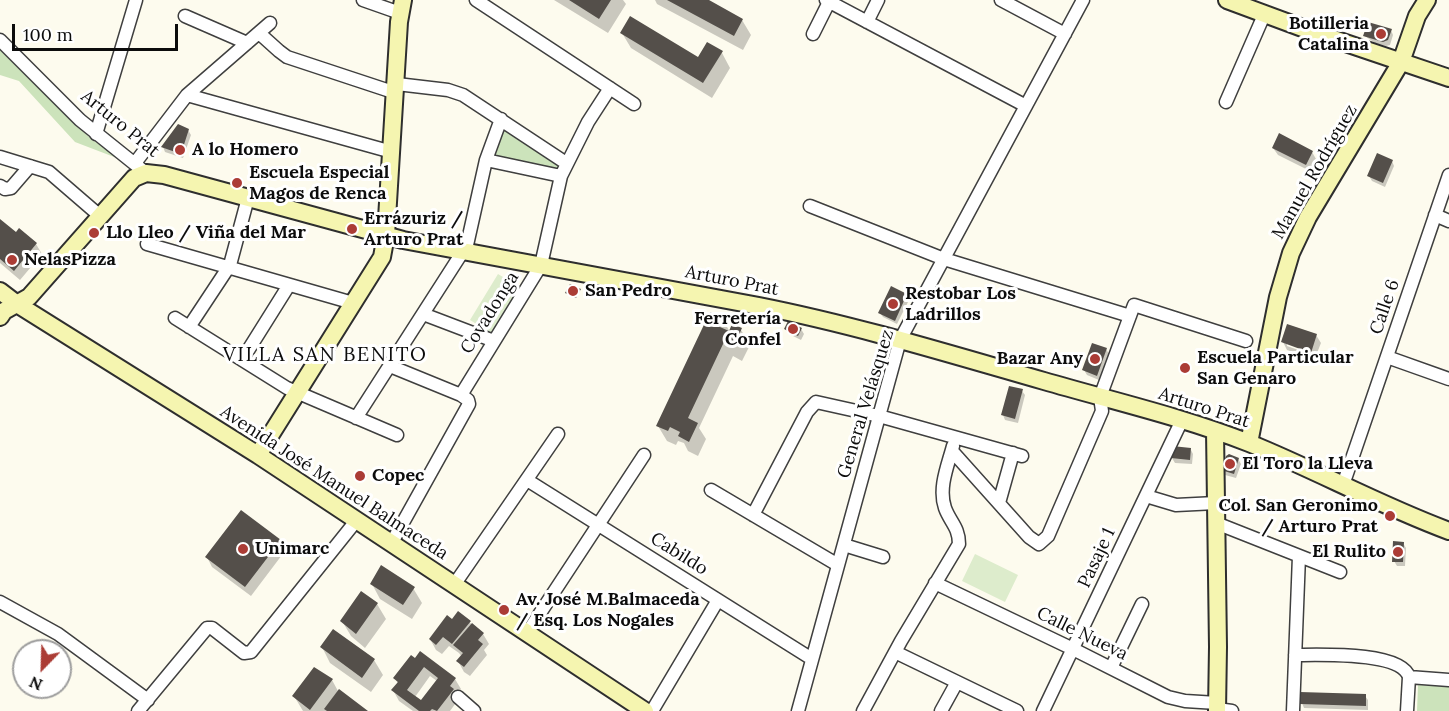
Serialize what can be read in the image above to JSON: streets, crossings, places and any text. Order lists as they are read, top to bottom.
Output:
{
  "streets": {
    "street": [
      "Arturo Prat",
      "Manuel Rodríguez",
      "Calle 6",
      "Covadonga",
      "General Velásquez",
      "Avenida José Manuel Balmaceda",
      "Cabildo",
      "Pasaje 1",
      "Calle Nueva"
    ]
  },
  "crossings": [
    ["Arturo Prat", "Manuel Rodríguez"],
    ["Arturo Prat", "Calle 6"],
    ["Arturo Prat", "Covadonga"],
    ["Arturo Prat", "General Velásquez"],
    ["Arturo Prat", "Pasaje 1"],
    ["General Velásquez", "Cabildo"],
    ["Pasaje 1", "Calle Nueva"]
  ],
  "districts": ["VILLA SAN BENITO"],
  "places": [
    "Botilleria Catalina",
    "A lo Homero",
    "Escuela Especial Magos de Renca",
    "Errázuriz / Arturo Prat",
    "Llo Lleo / Viña del Mar",
    "NelasPizza",
    "San Pedro",
    "Restobar Los Ladrillos",
    "Ferretería Confel",
    "Bazar Any",
    "Escuela Particular San Genaro",
    "El Toro la Lleva",
    "Copec",
    "Col. San Geronimo / Arturo Prat",
    "Unimarc",
    "El Rulito",
    "Av. José M.Balmaceda / Esq. Los Nogales"
  ],
  "scale_bar": "100 m",
  "north": "bottom left"
}
